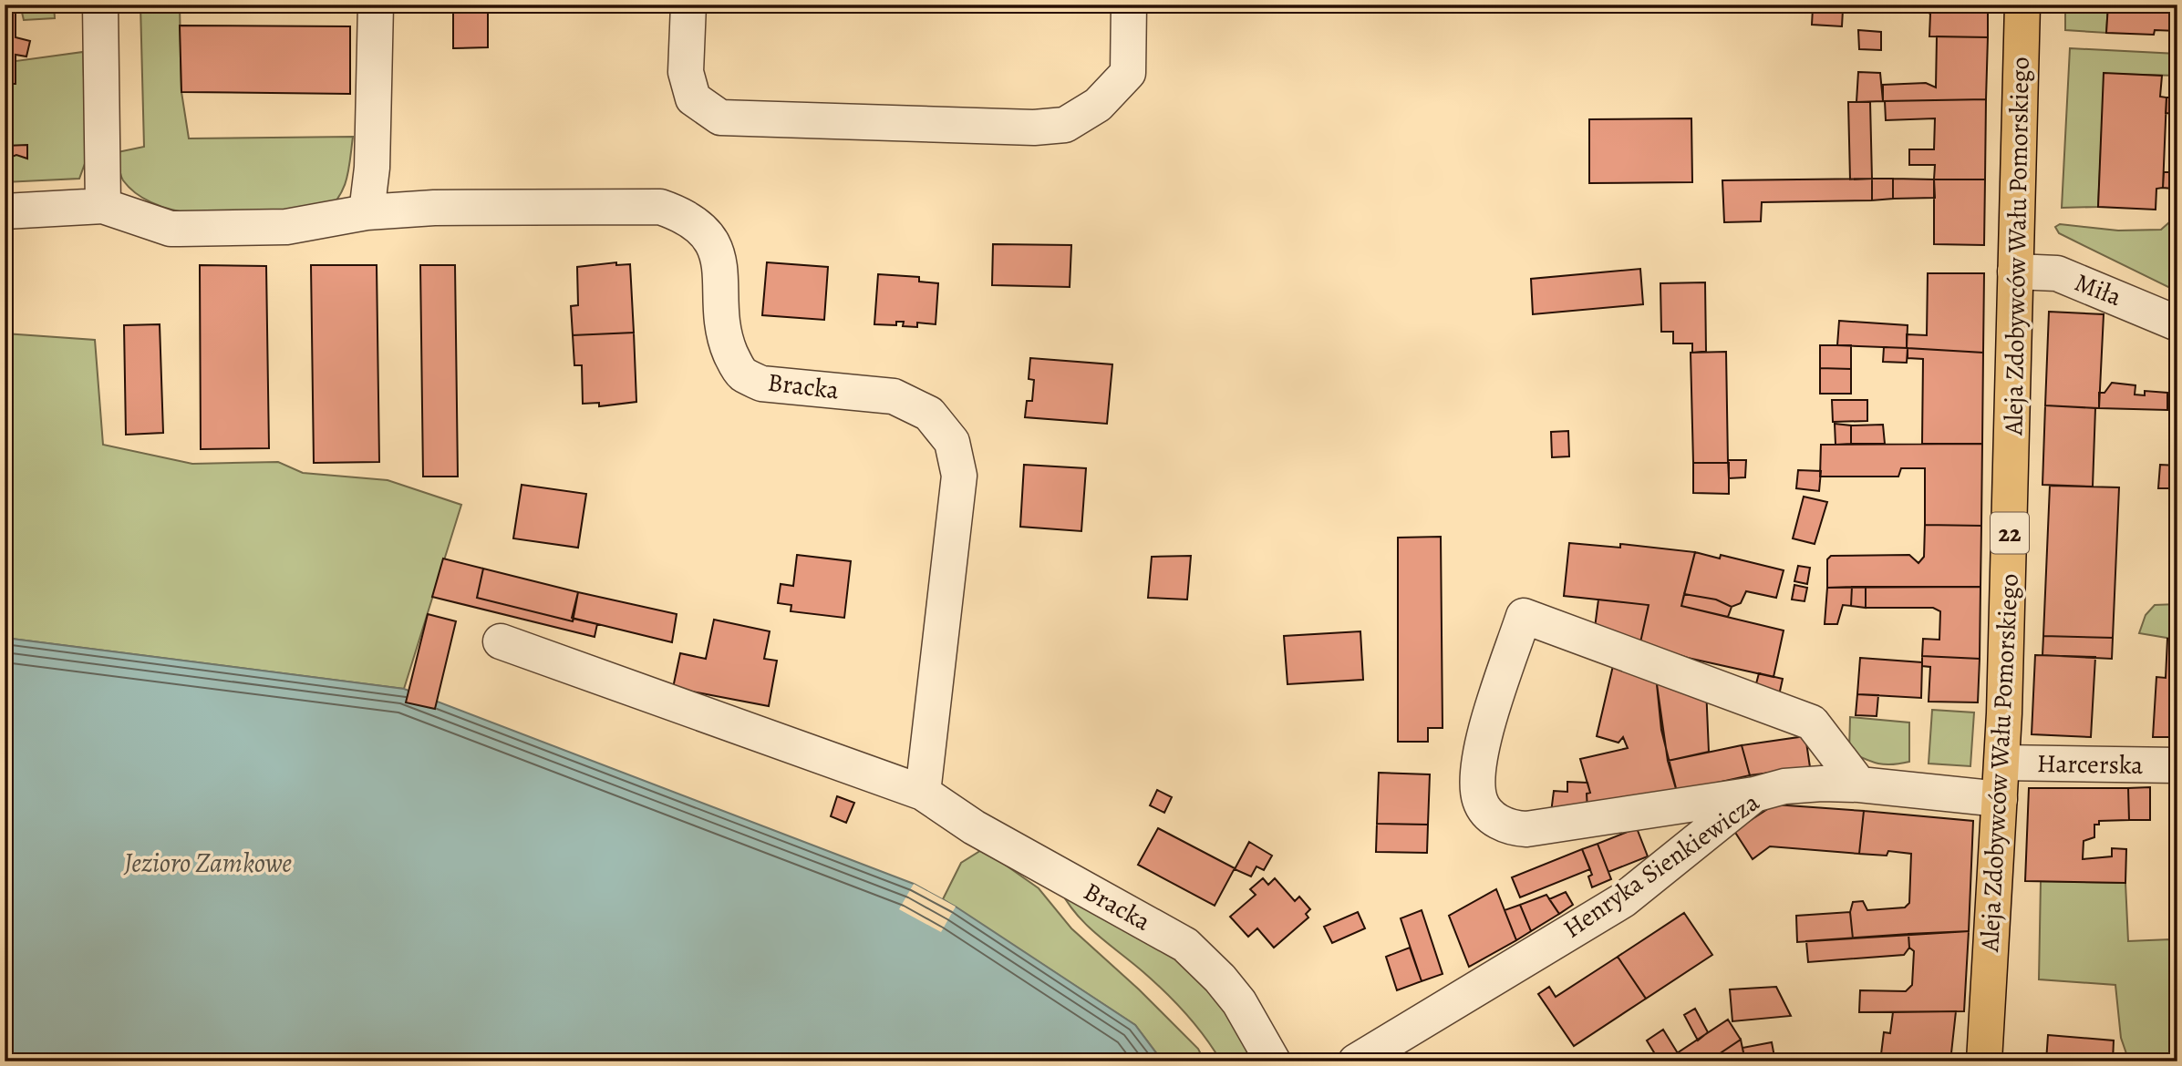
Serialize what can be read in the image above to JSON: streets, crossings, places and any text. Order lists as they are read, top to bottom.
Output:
{
  "streets": {
    "main road": ["Aleja Zdobywców Wału Pomorskiego", "22"],
    "street": [
      "Miła",
      "Bracka",
      "Harcerska",
      "Henryka Sienkiewicza"
    ]
  },
  "crossings": [
    ["Aleja Zdobywców Wału Pomorskiego", "Miła"],
    ["Aleja Zdobywców Wału Pomorskiego", "Harcerska"],
    ["Aleja Zdobywców Wału Pomorskiego", "Henryka Sienkiewicza"]
  ],
  "water": ["Jezioro Zamkowe"]
}
